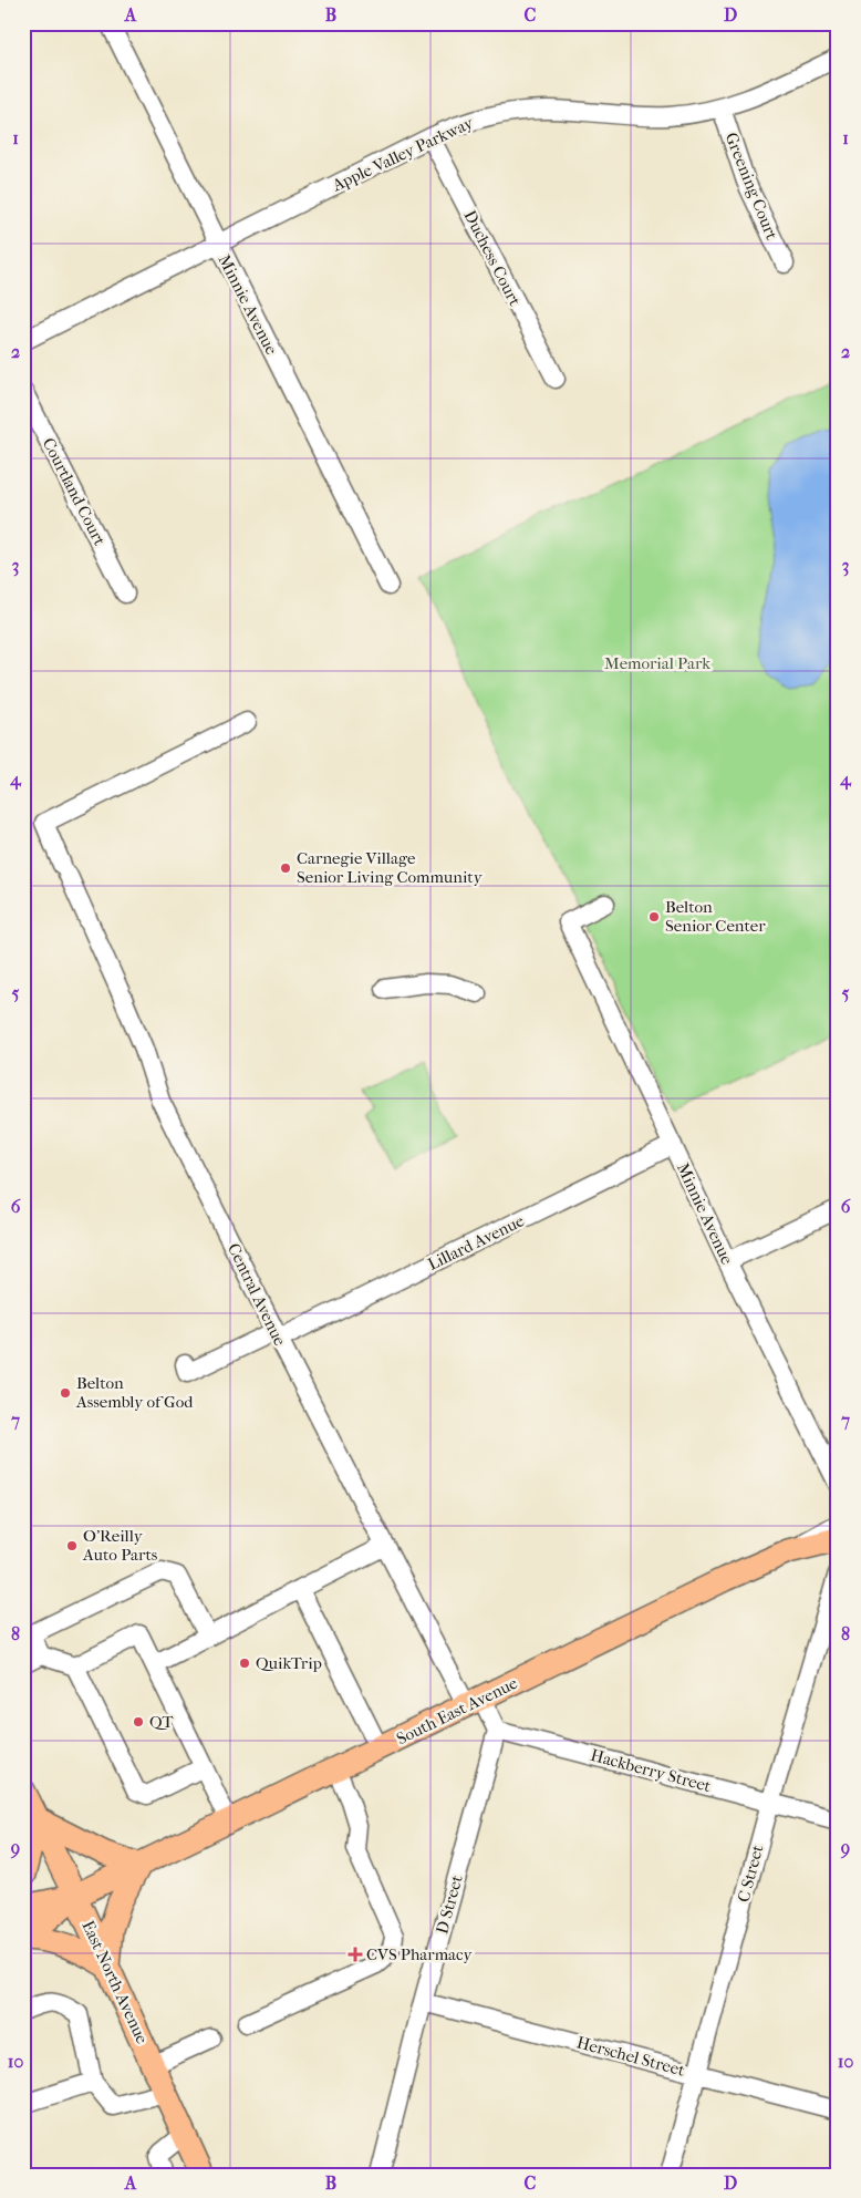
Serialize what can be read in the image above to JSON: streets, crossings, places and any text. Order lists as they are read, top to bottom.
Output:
{
  "streets": {
    "main road": ["South East Avenue", "East North Avenue"],
    "street": [
      "Apple Valley Parkway",
      "Greening Court",
      "Duchess Court",
      "Minnie Avenue",
      "Courtland Court",
      "Lillard Avenue",
      "Central Avenue",
      "Hackberry Street",
      "C Street",
      "D Street",
      "Herschel Street"
    ]
  },
  "crossings": [
    ["Apple Valley Parkway", "Greening Court"],
    ["Apple Valley Parkway", "Duchess Court"],
    ["Apple Valley Parkway", "Minnie Avenue"],
    ["Minnie Avenue", "Lillard Avenue"],
    ["Lillard Avenue", "Central Avenue"],
    ["Central Avenue", "South East Avenue"],
    ["South East Avenue", "East North Avenue"],
    ["Hackberry Street", "C Street"],
    ["Hackberry Street", "D Street"],
    ["C Street", "Herschel Street"],
    ["D Street", "Herschel Street"]
  ],
  "parks": ["Memorial Park"],
  "places": {
    "other": [
      "Carnegie Village Senior Living Community",
      "Belton Senior Center",
      "Belton Assembly of God",
      "O'Reilly Auto Parts",
      "QuikTrip",
      "QT"
    ],
    "health": ["CVS Pharmacy"]
  },
  "grid": {
    "columns": [
      "A",
      "B",
      "C",
      "D"
    ],
    "rows": [
      "1",
      "2",
      "3",
      "4",
      "5",
      "6",
      "7",
      "8",
      "9",
      "10"
    ]
  }
}
